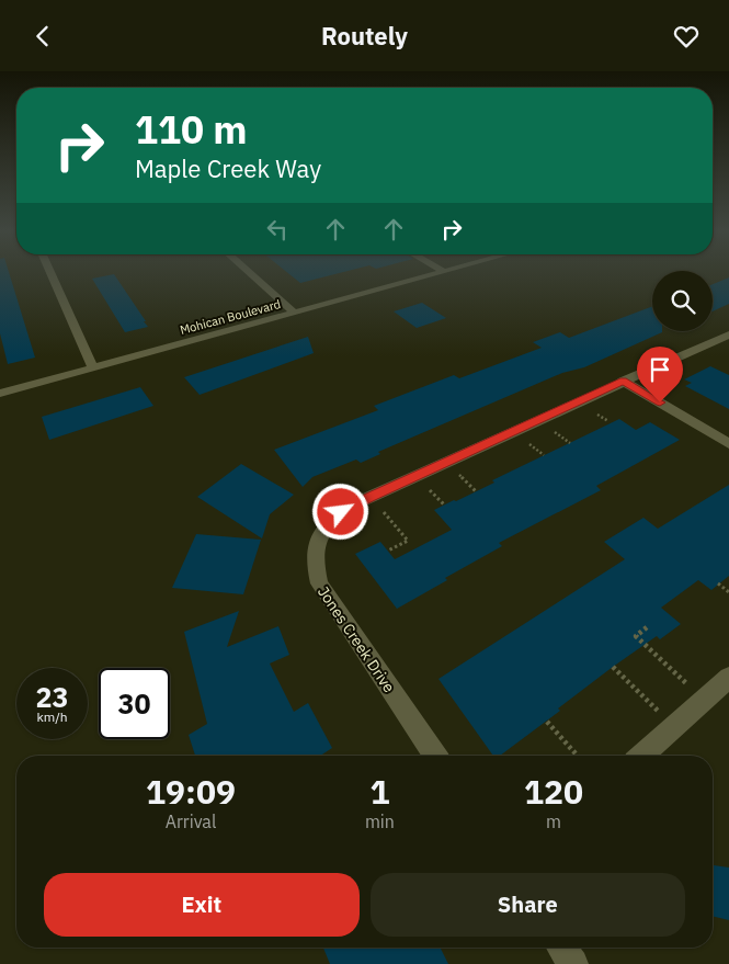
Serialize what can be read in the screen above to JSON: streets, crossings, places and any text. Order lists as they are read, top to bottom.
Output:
{
  "streets": {
    "street": ["Mohican Boulevard", "Jones Creek Drive"]
  },
  "page": {
    "header": "Routely",
    "turn": ["110 m", "Maple Creek Way"],
    "speed": "23 km/h",
    "limit": "30",
    "eta": [
      "19:09",
      "Arrival",
      "1",
      "min",
      "120",
      "m"
    ],
    "buttons": ["Exit", "Share"]
  }
}
